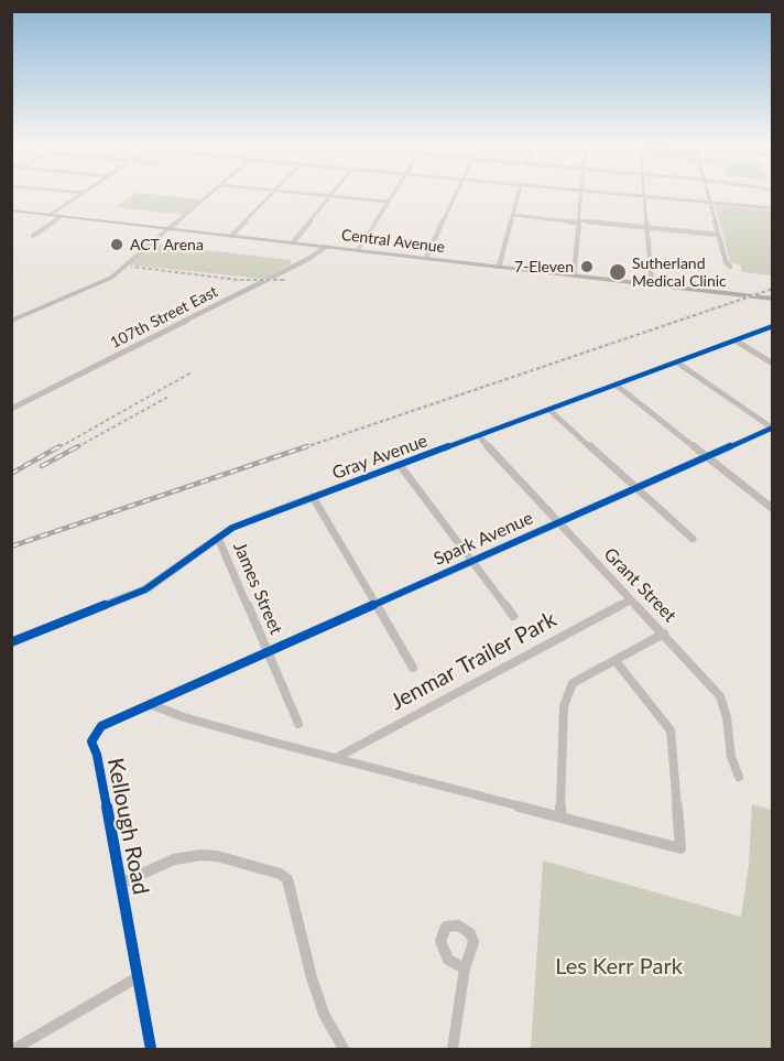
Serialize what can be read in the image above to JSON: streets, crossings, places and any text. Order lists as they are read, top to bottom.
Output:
{
  "streets": {
    "main road": ["Central Avenue"],
    "street": [
      "107th Street East",
      "Gray Avenue",
      "Spark Avenue",
      "Grant Street",
      "James Street",
      "Jenmar Trailer Park",
      "Kellough Road"
    ]
  },
  "crossings": [
    ["Central Avenue", "107th Street East"],
    ["Gray Avenue", "Grant Street"],
    ["Gray Avenue", "James Street"],
    ["Spark Avenue", "Grant Street"],
    ["Spark Avenue", "James Street"],
    ["Spark Avenue", "Kellough Road"],
    ["Grant Street", "Jenmar Trailer Park"]
  ],
  "parks": ["Les Kerr Park"],
  "places": ["ACT Arena", "7-Eleven", "Sutherland Medical Clinic"]
}
